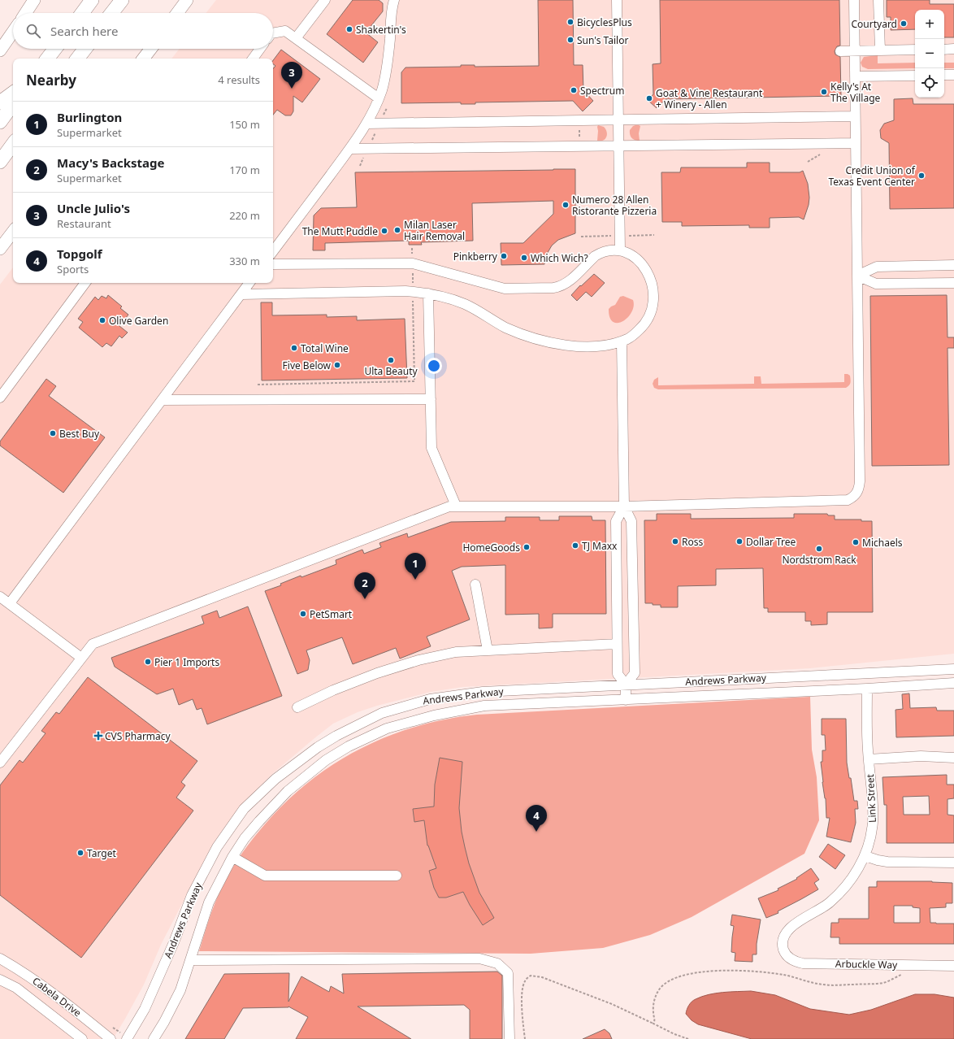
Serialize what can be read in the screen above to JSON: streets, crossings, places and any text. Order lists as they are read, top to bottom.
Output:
{
  "streets": {
    "street": [
      "Andrews Parkway",
      "Link Street",
      "Arbuckle Way",
      "Cabela Drive"
    ]
  },
  "crossings": [
    ["Andrews Parkway", "Link Street"],
    ["Link Street", "Arbuckle Way"]
  ],
  "places": {
    "other": [
      "BicyclesPlus",
      "Courtyard",
      "Shakertin's",
      "Sun's Tailor",
      "Spectrum",
      "Kelly's At The Village",
      "Goat & Vine Restaurant + Winery - Allen",
      "Credit Union of Texas Event Center",
      "Numero 28 Allen Ristorante Pizzeria",
      "Milan Laser Hair Removal",
      "The Mutt Puddle",
      "Pinkberry",
      "Which Wich?",
      "Olive Garden",
      "Total Wine",
      "Ulta Beauty",
      "Five Below",
      "Best Buy",
      "Ross",
      "Dollar Tree",
      "Michaels",
      "TJ Maxx",
      "HomeGoods",
      "Nordstrom Rack",
      "PetSmart",
      "Pier 1 Imports",
      "Target"
    ],
    "health": ["CVS Pharmacy"]
  },
  "page": {
    "map_buttons": ["+", "−"],
    "search": "Search here",
    "heading": ["Nearby", "4 results"],
    "pins": [
      "3",
      "1",
      "2",
      "4"
    ],
    "list": [
      {
        "mark": "1",
        "name": "Burlington",
        "note": "Supermarket",
        "value": "150 m"
      },
      {
        "mark": "2",
        "name": "Macy's Backstage",
        "note": "Supermarket",
        "value": "170 m"
      },
      {
        "mark": "3",
        "name": "Uncle Julio's",
        "note": "Restaurant",
        "value": "220 m"
      },
      {
        "mark": "4",
        "name": "Topgolf",
        "note": "Sports",
        "value": "330 m"
      }
    ]
  }
}
